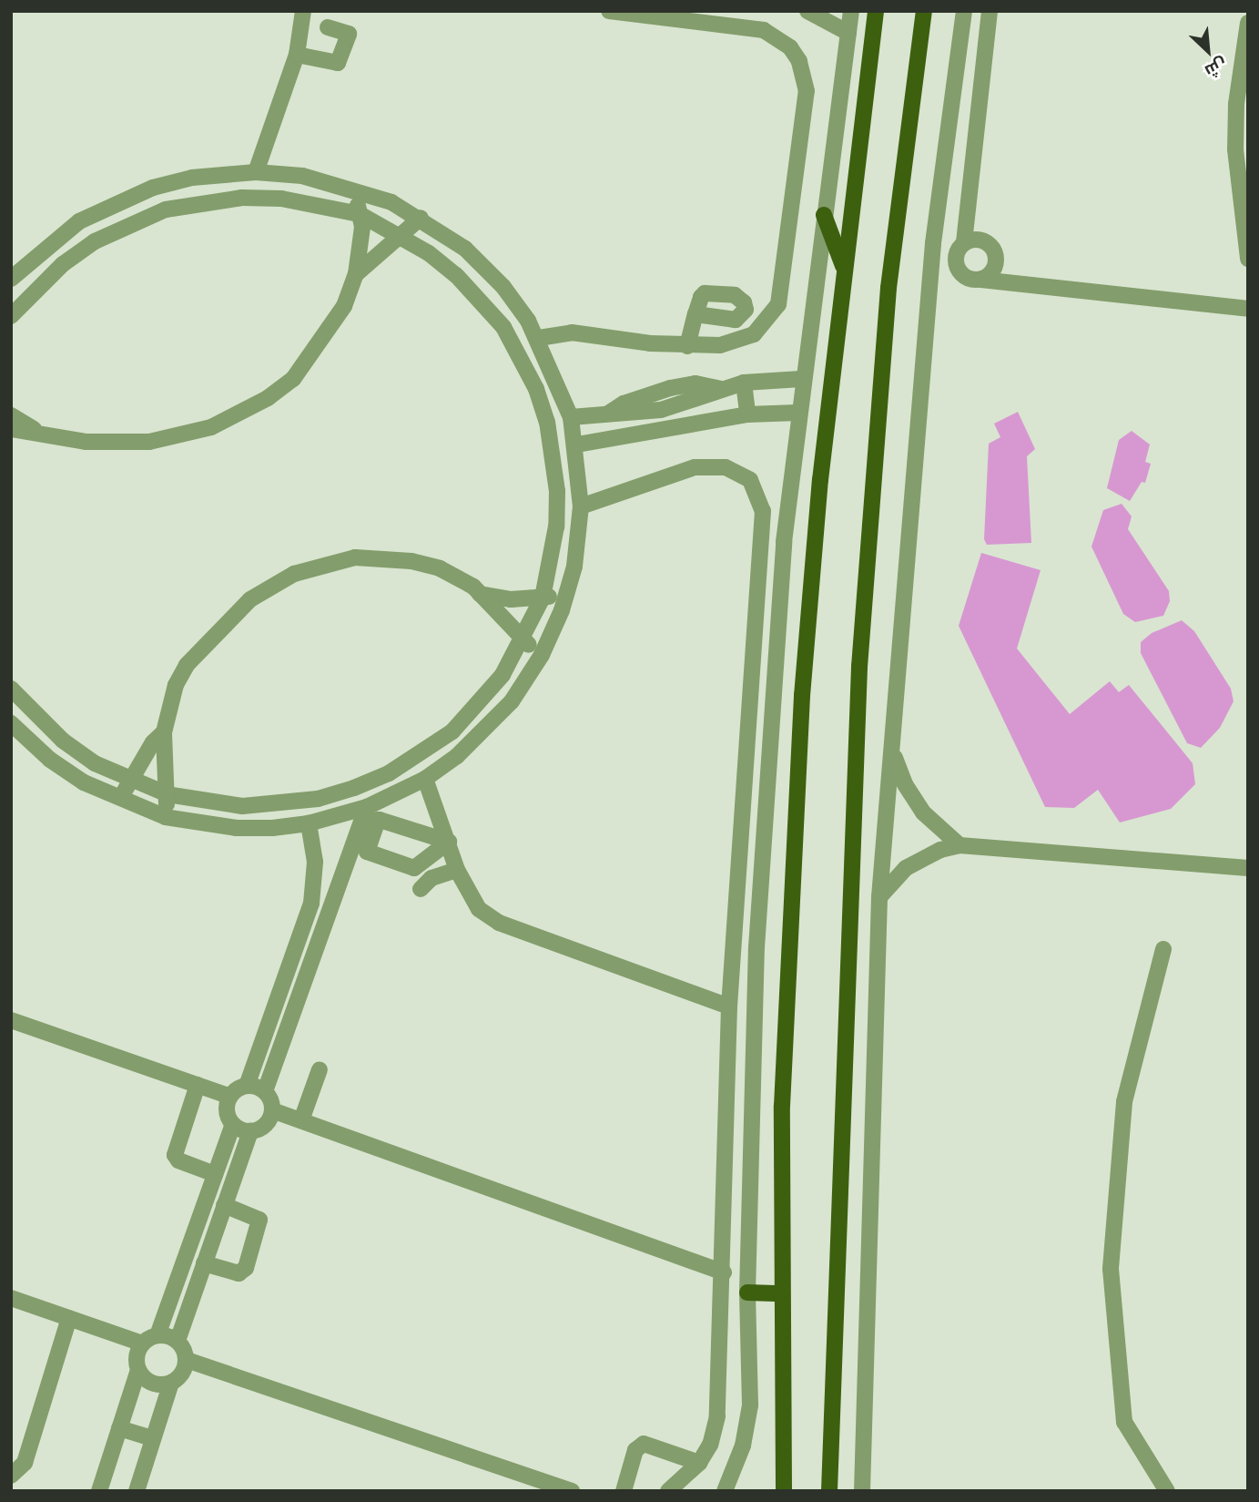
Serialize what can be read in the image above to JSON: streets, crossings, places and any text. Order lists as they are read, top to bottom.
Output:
{
  "north": "bottom right"
}
